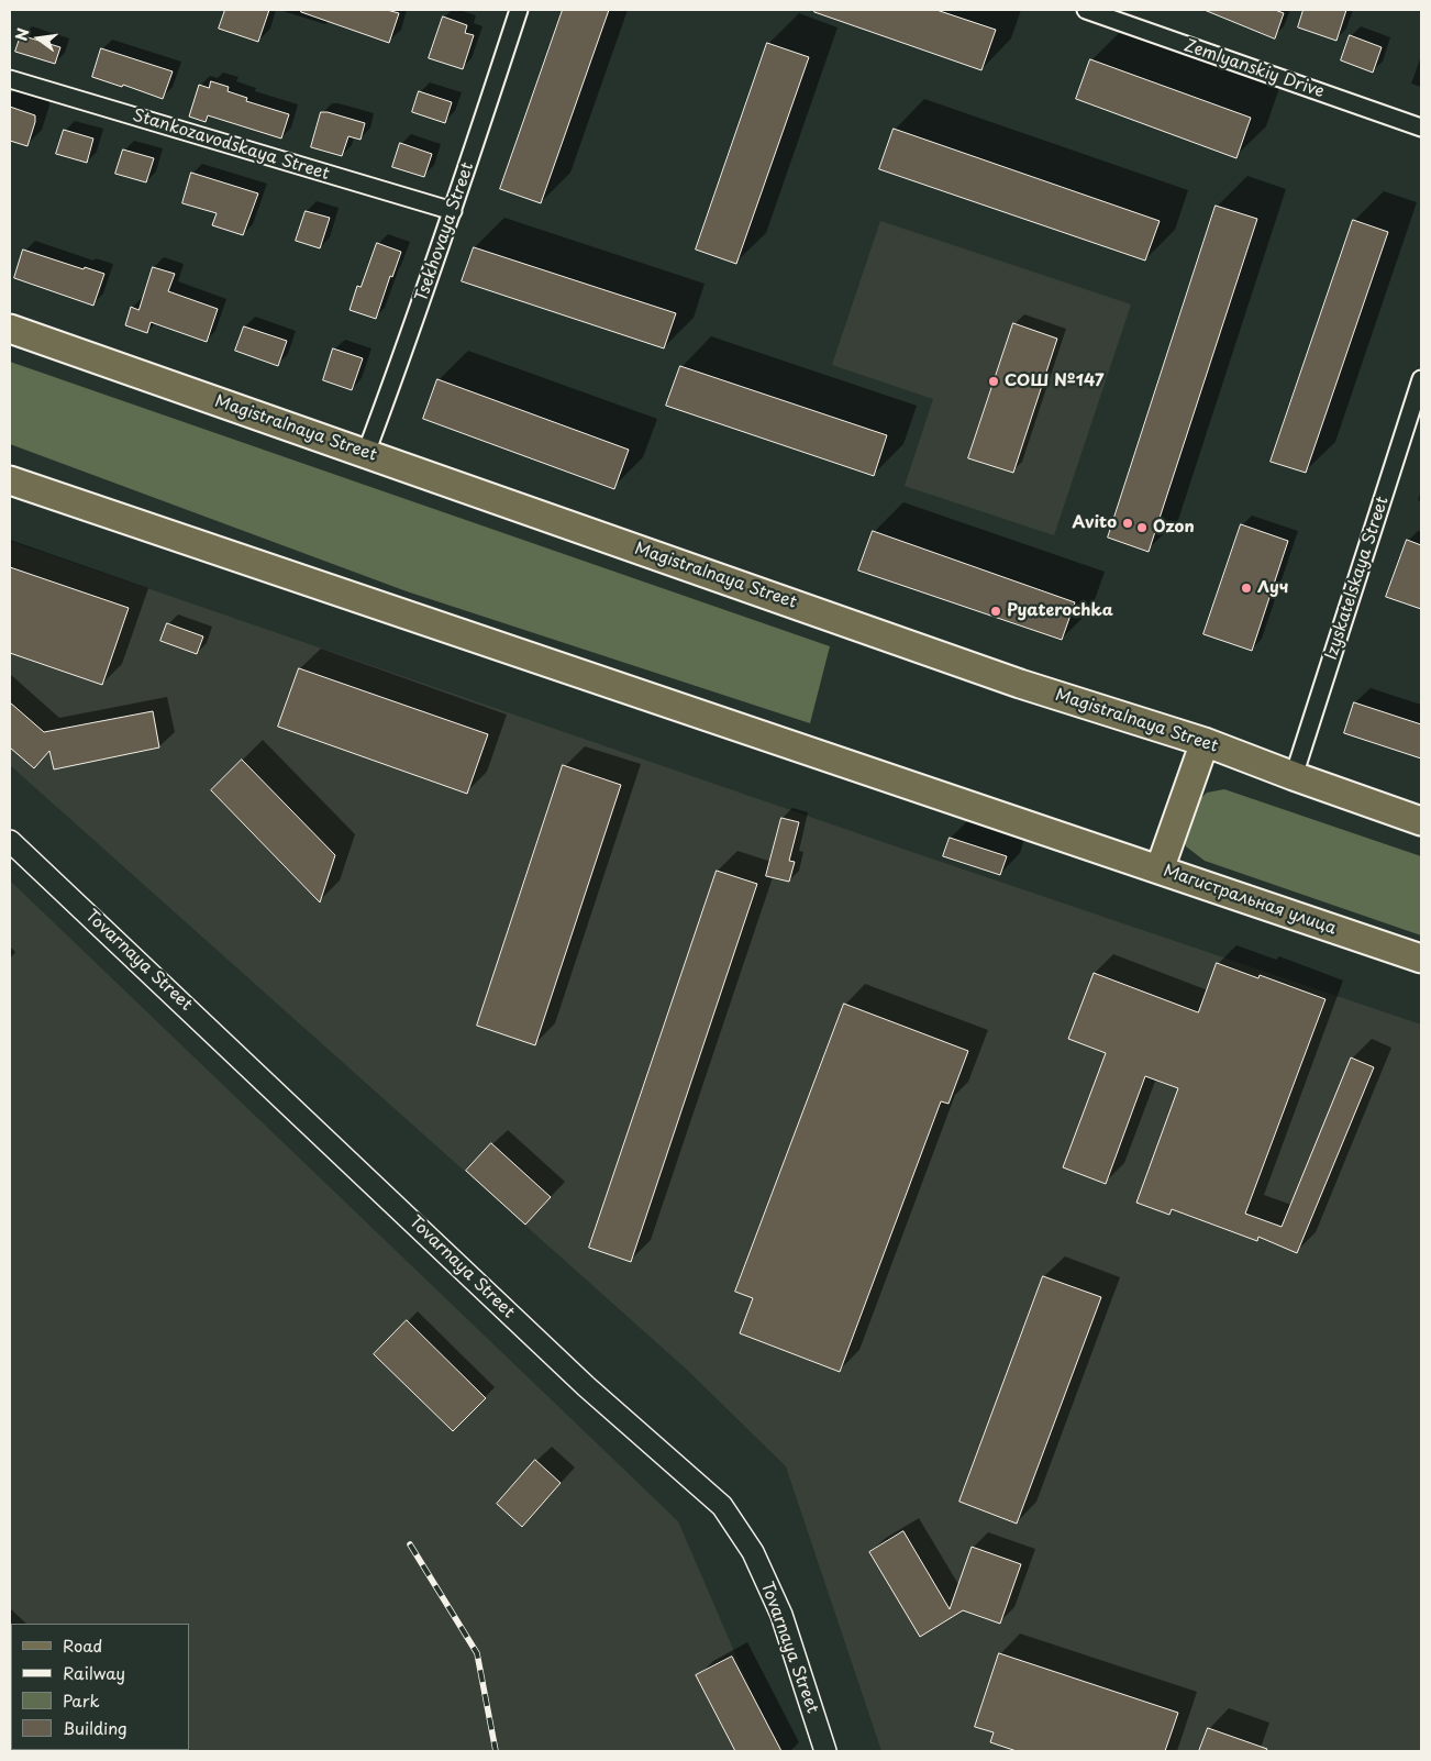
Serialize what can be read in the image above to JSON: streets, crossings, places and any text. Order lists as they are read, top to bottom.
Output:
{
  "streets": {
    "main road": ["Magistralnaya Street", "Магистральная улица"],
    "street": [
      "Zemlyanskiy Drive",
      "Stankozavodskaya Street",
      "Tsekhovaya Street",
      "Izyskatelskaya Street",
      "Tovarnaya Street"
    ]
  },
  "crossings": [
    ["Stankozavodskaya Street", "Tsekhovaya Street"],
    ["Tsekhovaya Street", "Magistralnaya Street"],
    ["Magistralnaya Street", "Izyskatelskaya Street"]
  ],
  "places": [
    "СОШ №147",
    "Avito",
    "Ozon",
    "Луч",
    "Pyaterochka"
  ],
  "legend": [
    "Road",
    "Railway",
    "Park",
    "Building"
  ],
  "north": "left"
}
